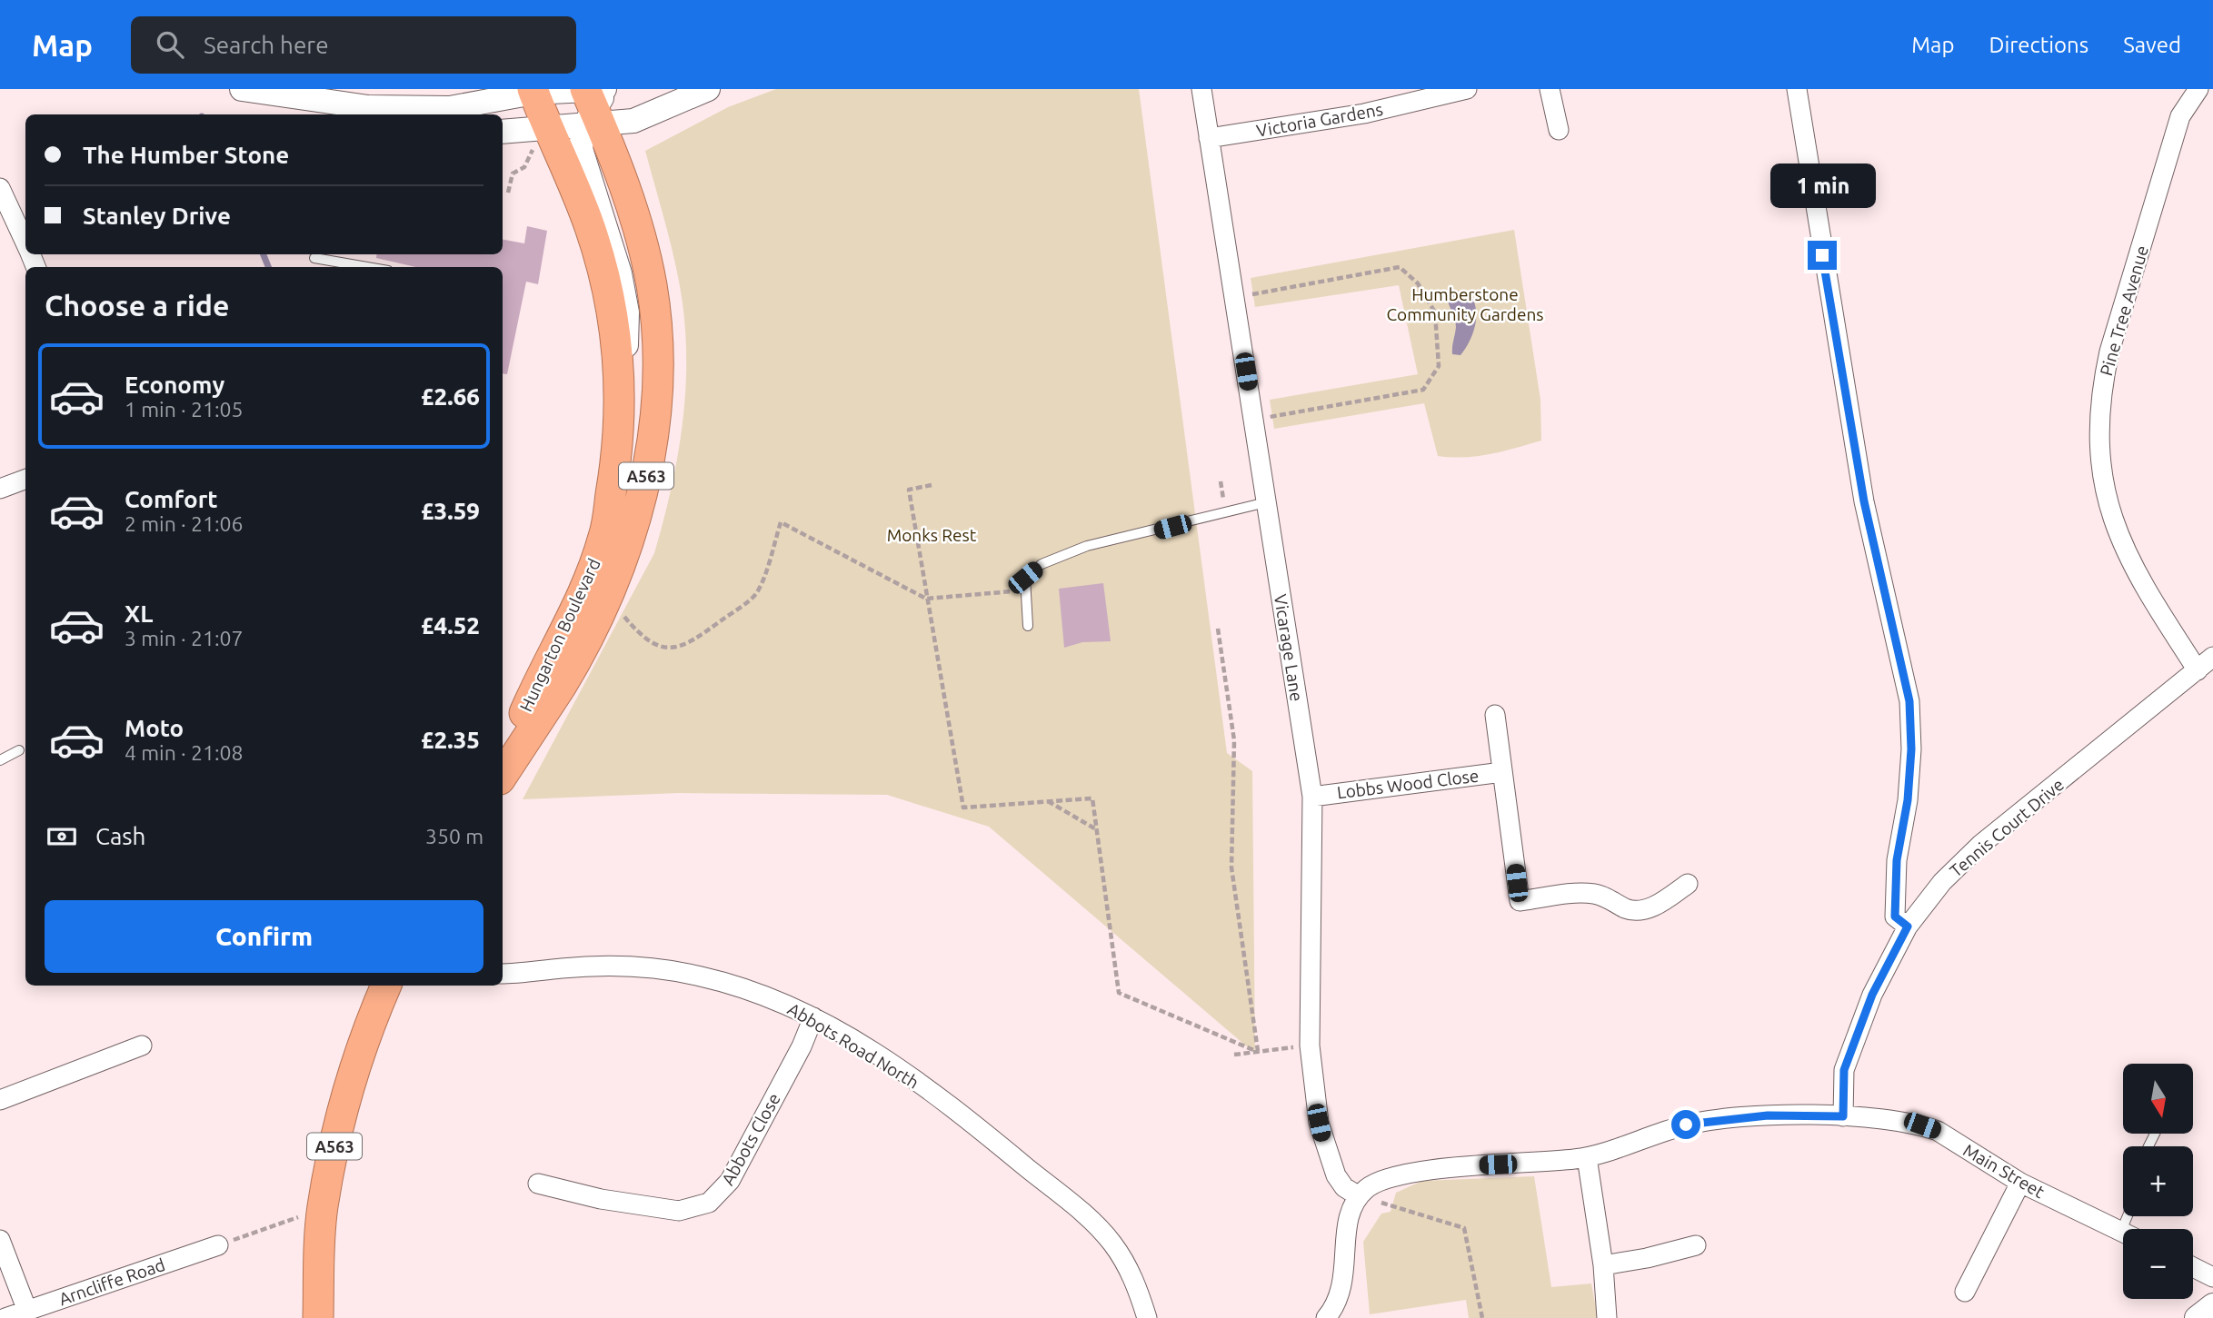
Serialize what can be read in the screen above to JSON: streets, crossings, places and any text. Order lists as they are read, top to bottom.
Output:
{
  "streets": {
    "highway": ["A563", "Hungarton Boulevard"],
    "street": [
      "Victoria Gardens",
      "Pine Tree Avenue",
      "Vicarage Lane",
      "Lobbs Wood Close",
      "Tennis Court Drive",
      "Abbots Road North",
      "Abbots Close",
      "Main Street",
      "Arncliffe Road"
    ]
  },
  "crossings": [
    ["Victoria Gardens", "Vicarage Lane"],
    ["Pine Tree Avenue", "Tennis Court Drive"],
    ["Vicarage Lane", "Lobbs Wood Close"],
    ["Vicarage Lane", "Main Street"],
    ["Tennis Court Drive", "Main Street"],
    ["Abbots Road North", "Abbots Close"]
  ],
  "parks": ["Humberstone Community Gardens", "Monks Rest"],
  "north": "bottom",
  "page": {
    "header": "Map",
    "search": "Search here",
    "nav": ["Map", "Directions", "Saved"],
    "banner": ["The Humber Stone", "Stanley Drive"],
    "bubble": "1 min",
    "heading": "Choose a ride",
    "list": [
      {
        "name": "Economy",
        "note": "1 min · 21:05",
        "value": "£2.66"
      },
      {
        "name": "Comfort",
        "note": "2 min · 21:06",
        "value": "£3.59"
      },
      {
        "name": "XL",
        "note": "3 min · 21:07",
        "value": "£4.52"
      },
      {
        "name": "Moto",
        "note": "4 min · 21:08",
        "value": "£2.35"
      }
    ],
    "pay": ["Cash", "350 m"],
    "buttons": "Confirm",
    "map_buttons": ["+", "−"]
  }
}
